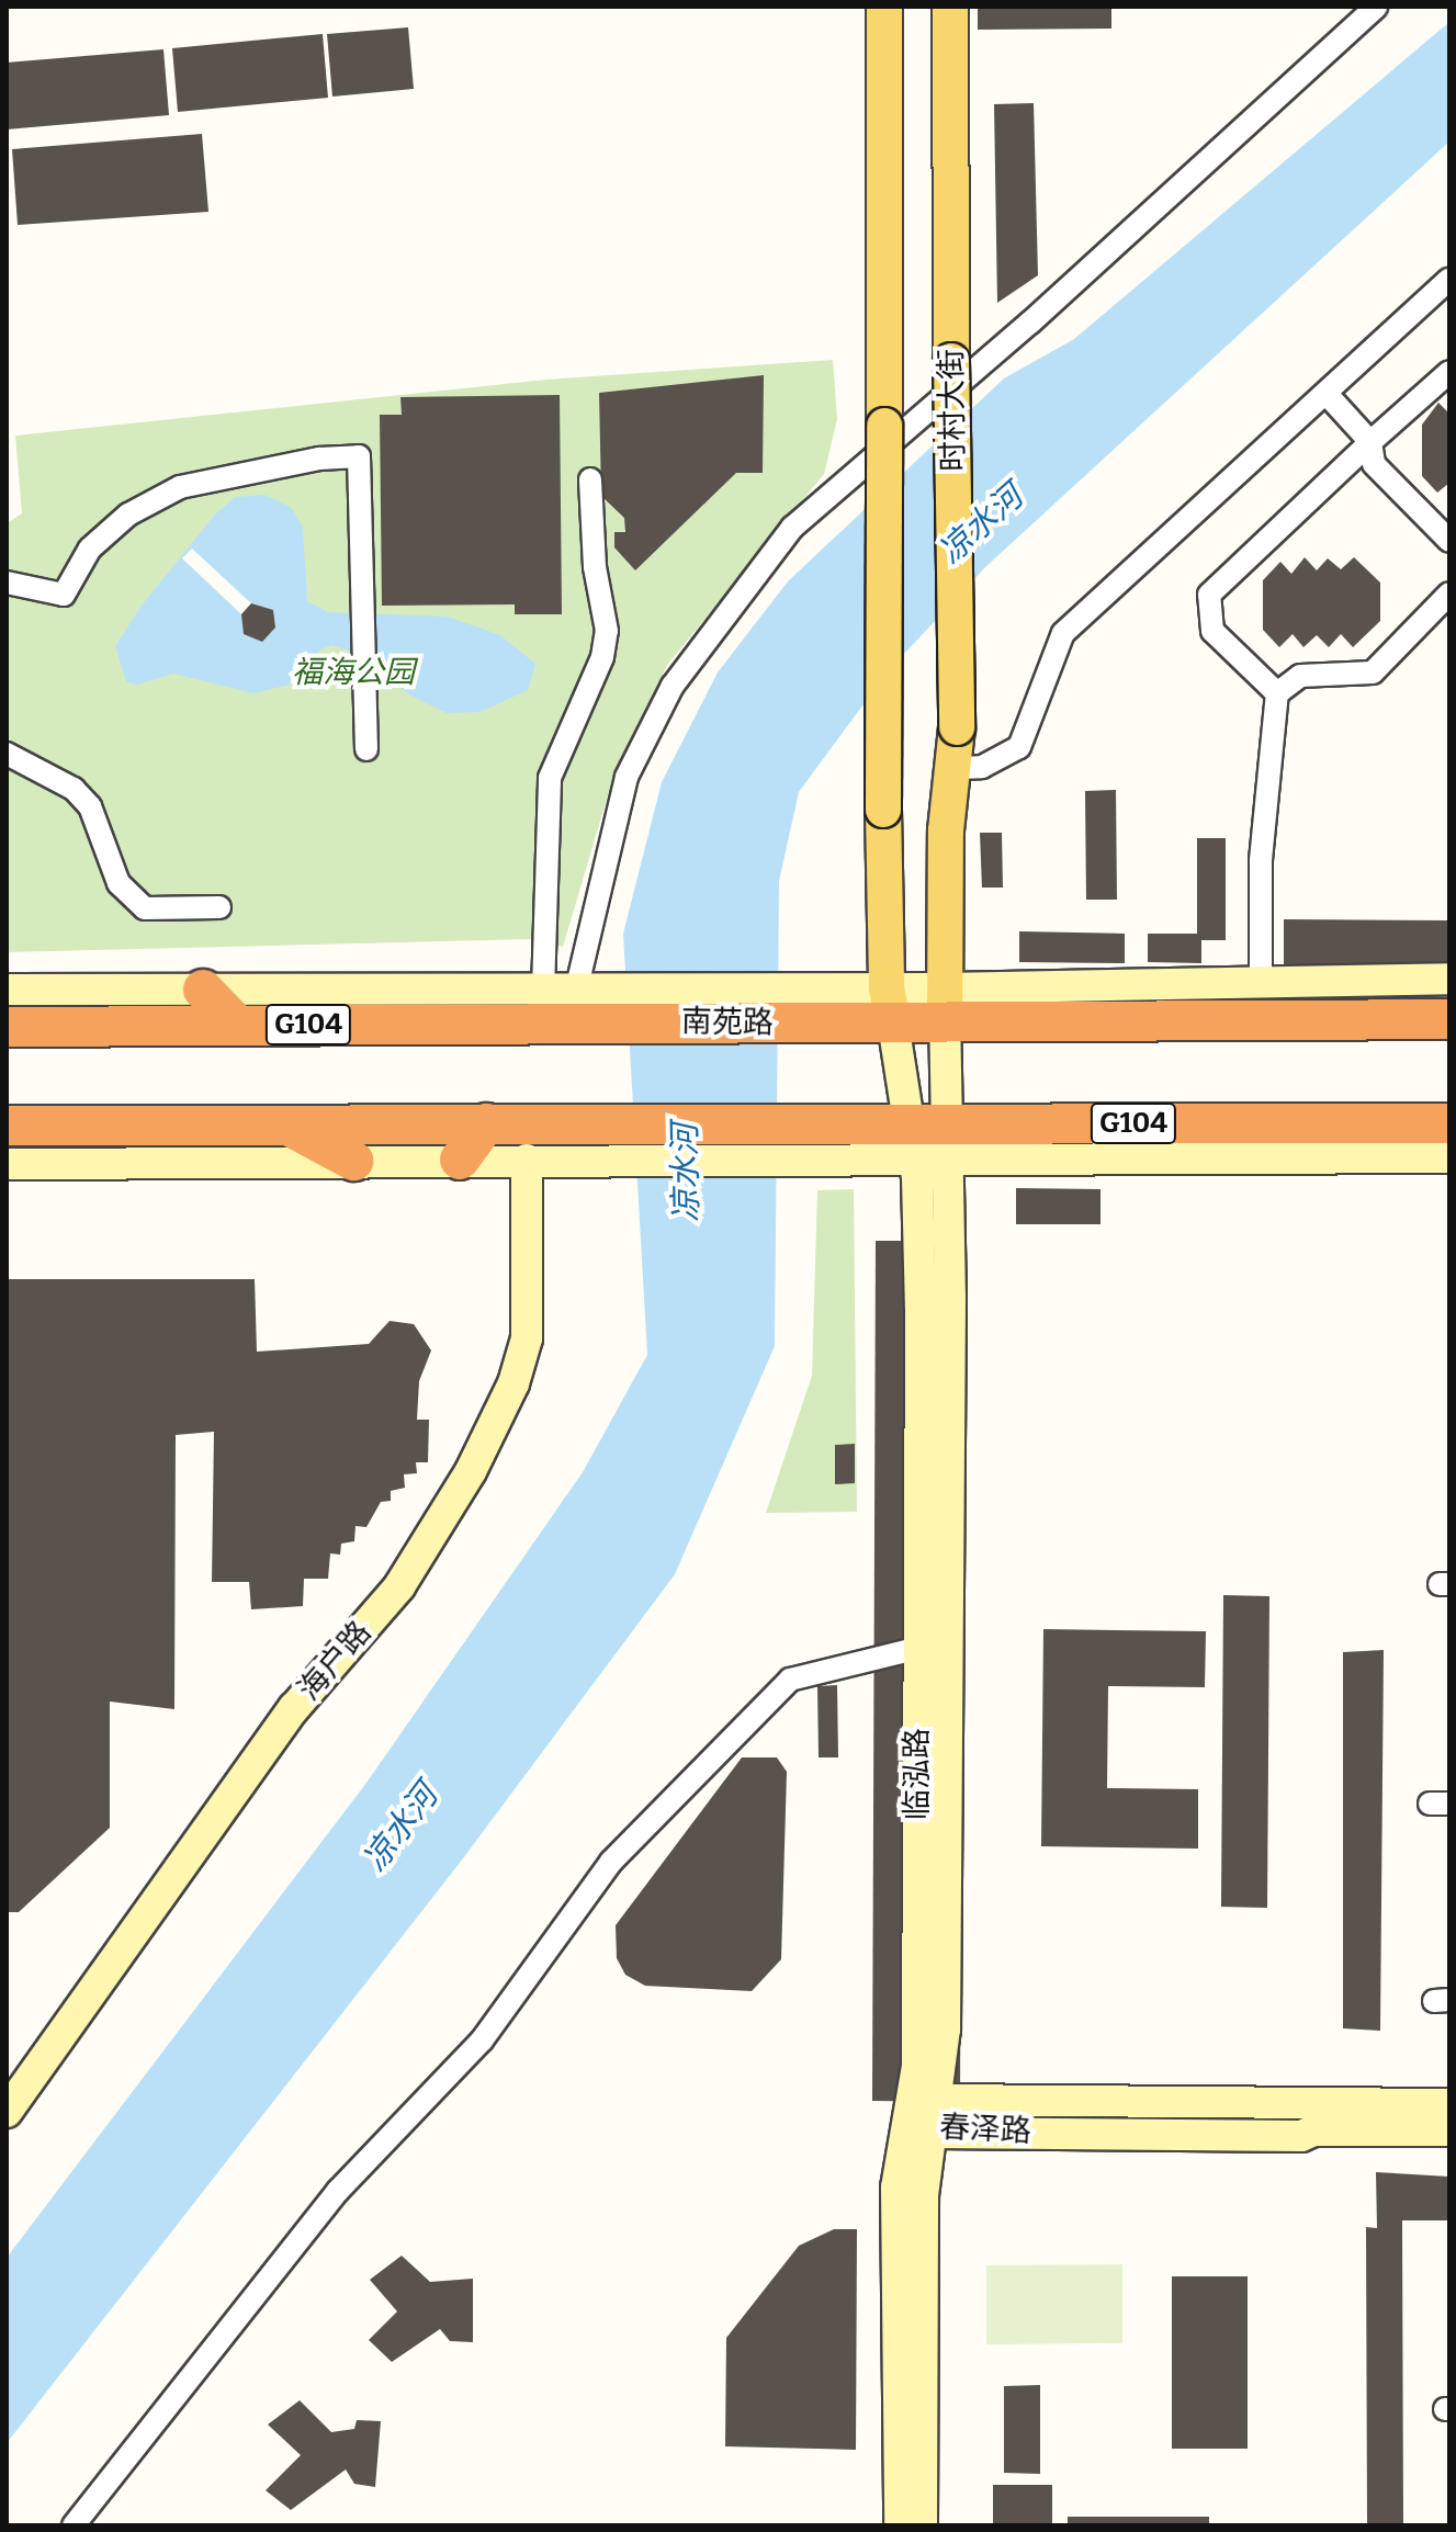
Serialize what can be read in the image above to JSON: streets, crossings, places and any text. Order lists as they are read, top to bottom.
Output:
{
  "streets": {
    "highway": ["南苑路", "G104"],
    "main road": ["时村大街"],
    "street": ["海户路", "临泓路", "春泽路"]
  },
  "crossings": [
    ["时村大街", "南苑路"],
    ["时村大街", "临泓路"],
    ["南苑路", "临泓路"],
    ["G104", "临泓路"],
    ["临泓路", "春泽路"]
  ],
  "water": ["凉水河"],
  "parks": ["福海公园"]
}
